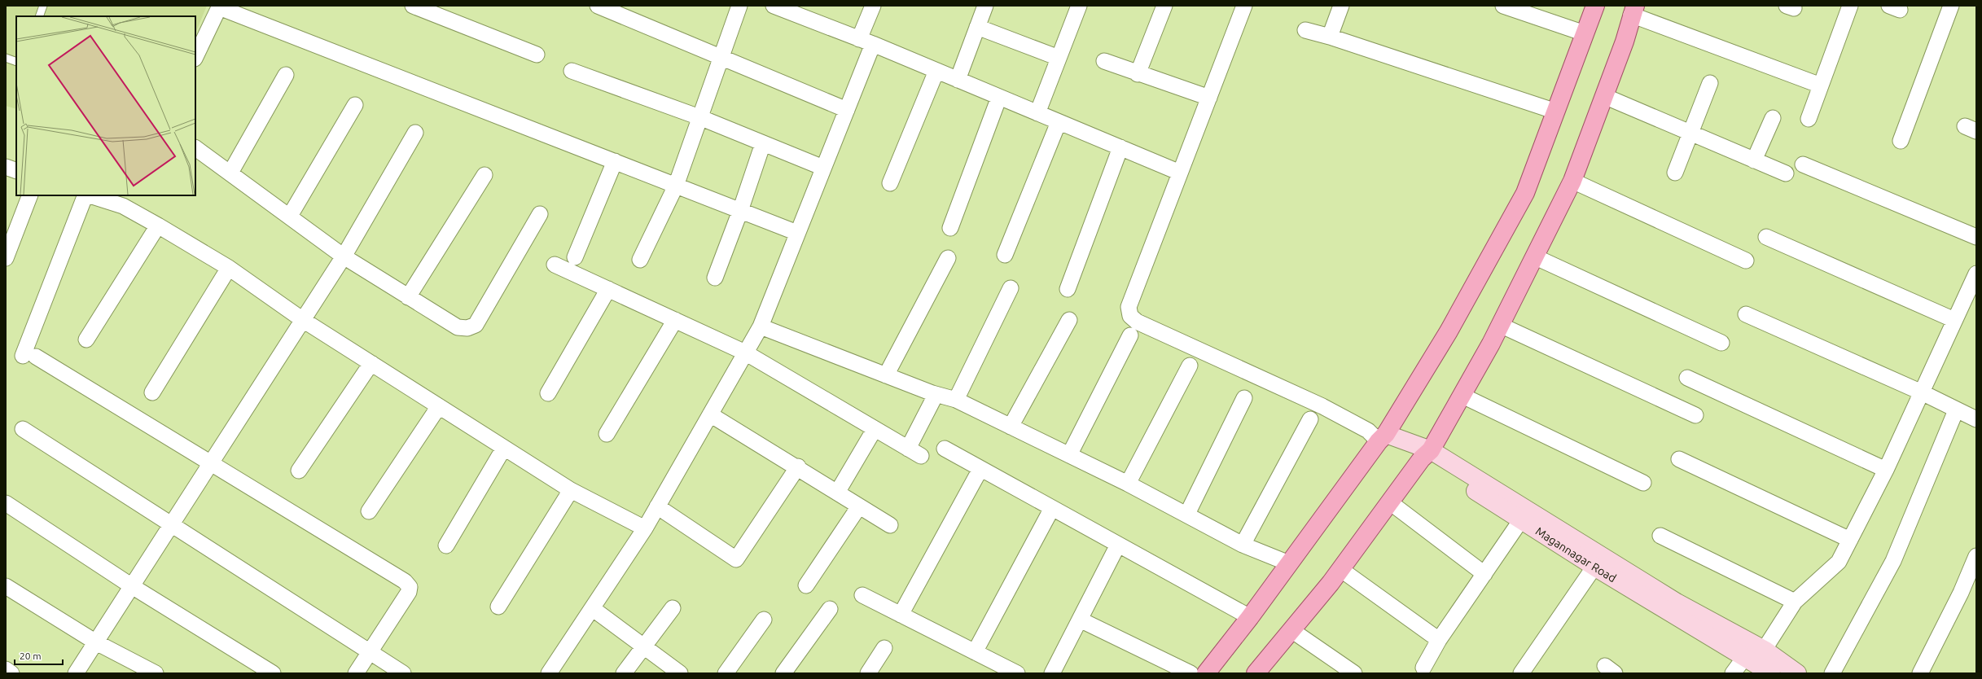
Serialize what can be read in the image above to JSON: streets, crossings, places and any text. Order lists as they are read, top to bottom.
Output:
{
  "streets": {
    "street": ["Magannagar Road"]
  },
  "scale_bar": "20 m"
}
